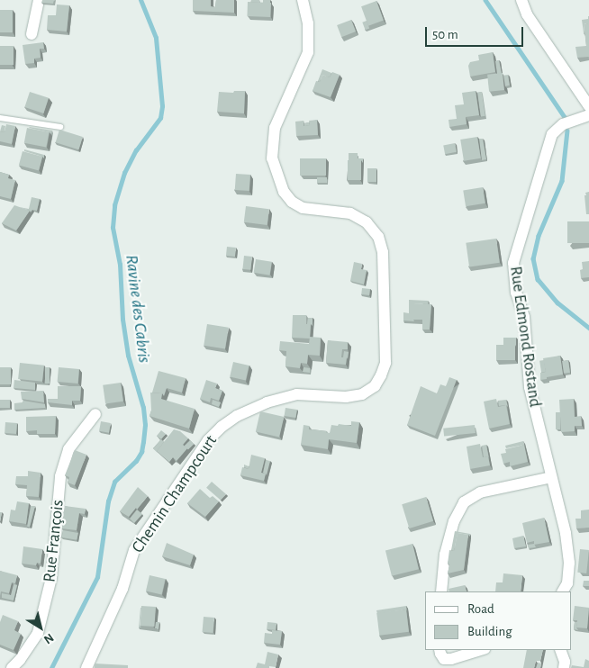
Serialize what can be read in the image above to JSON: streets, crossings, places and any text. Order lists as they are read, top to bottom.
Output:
{
  "streets": {
    "street": ["Rue Edmond Rostand", "Chemin Champcourt", "Rue François"]
  },
  "water": ["Ravine des Cabris"],
  "legend": ["Road", "Building"],
  "scale_bar": "50 m",
  "north": "bottom right"
}
